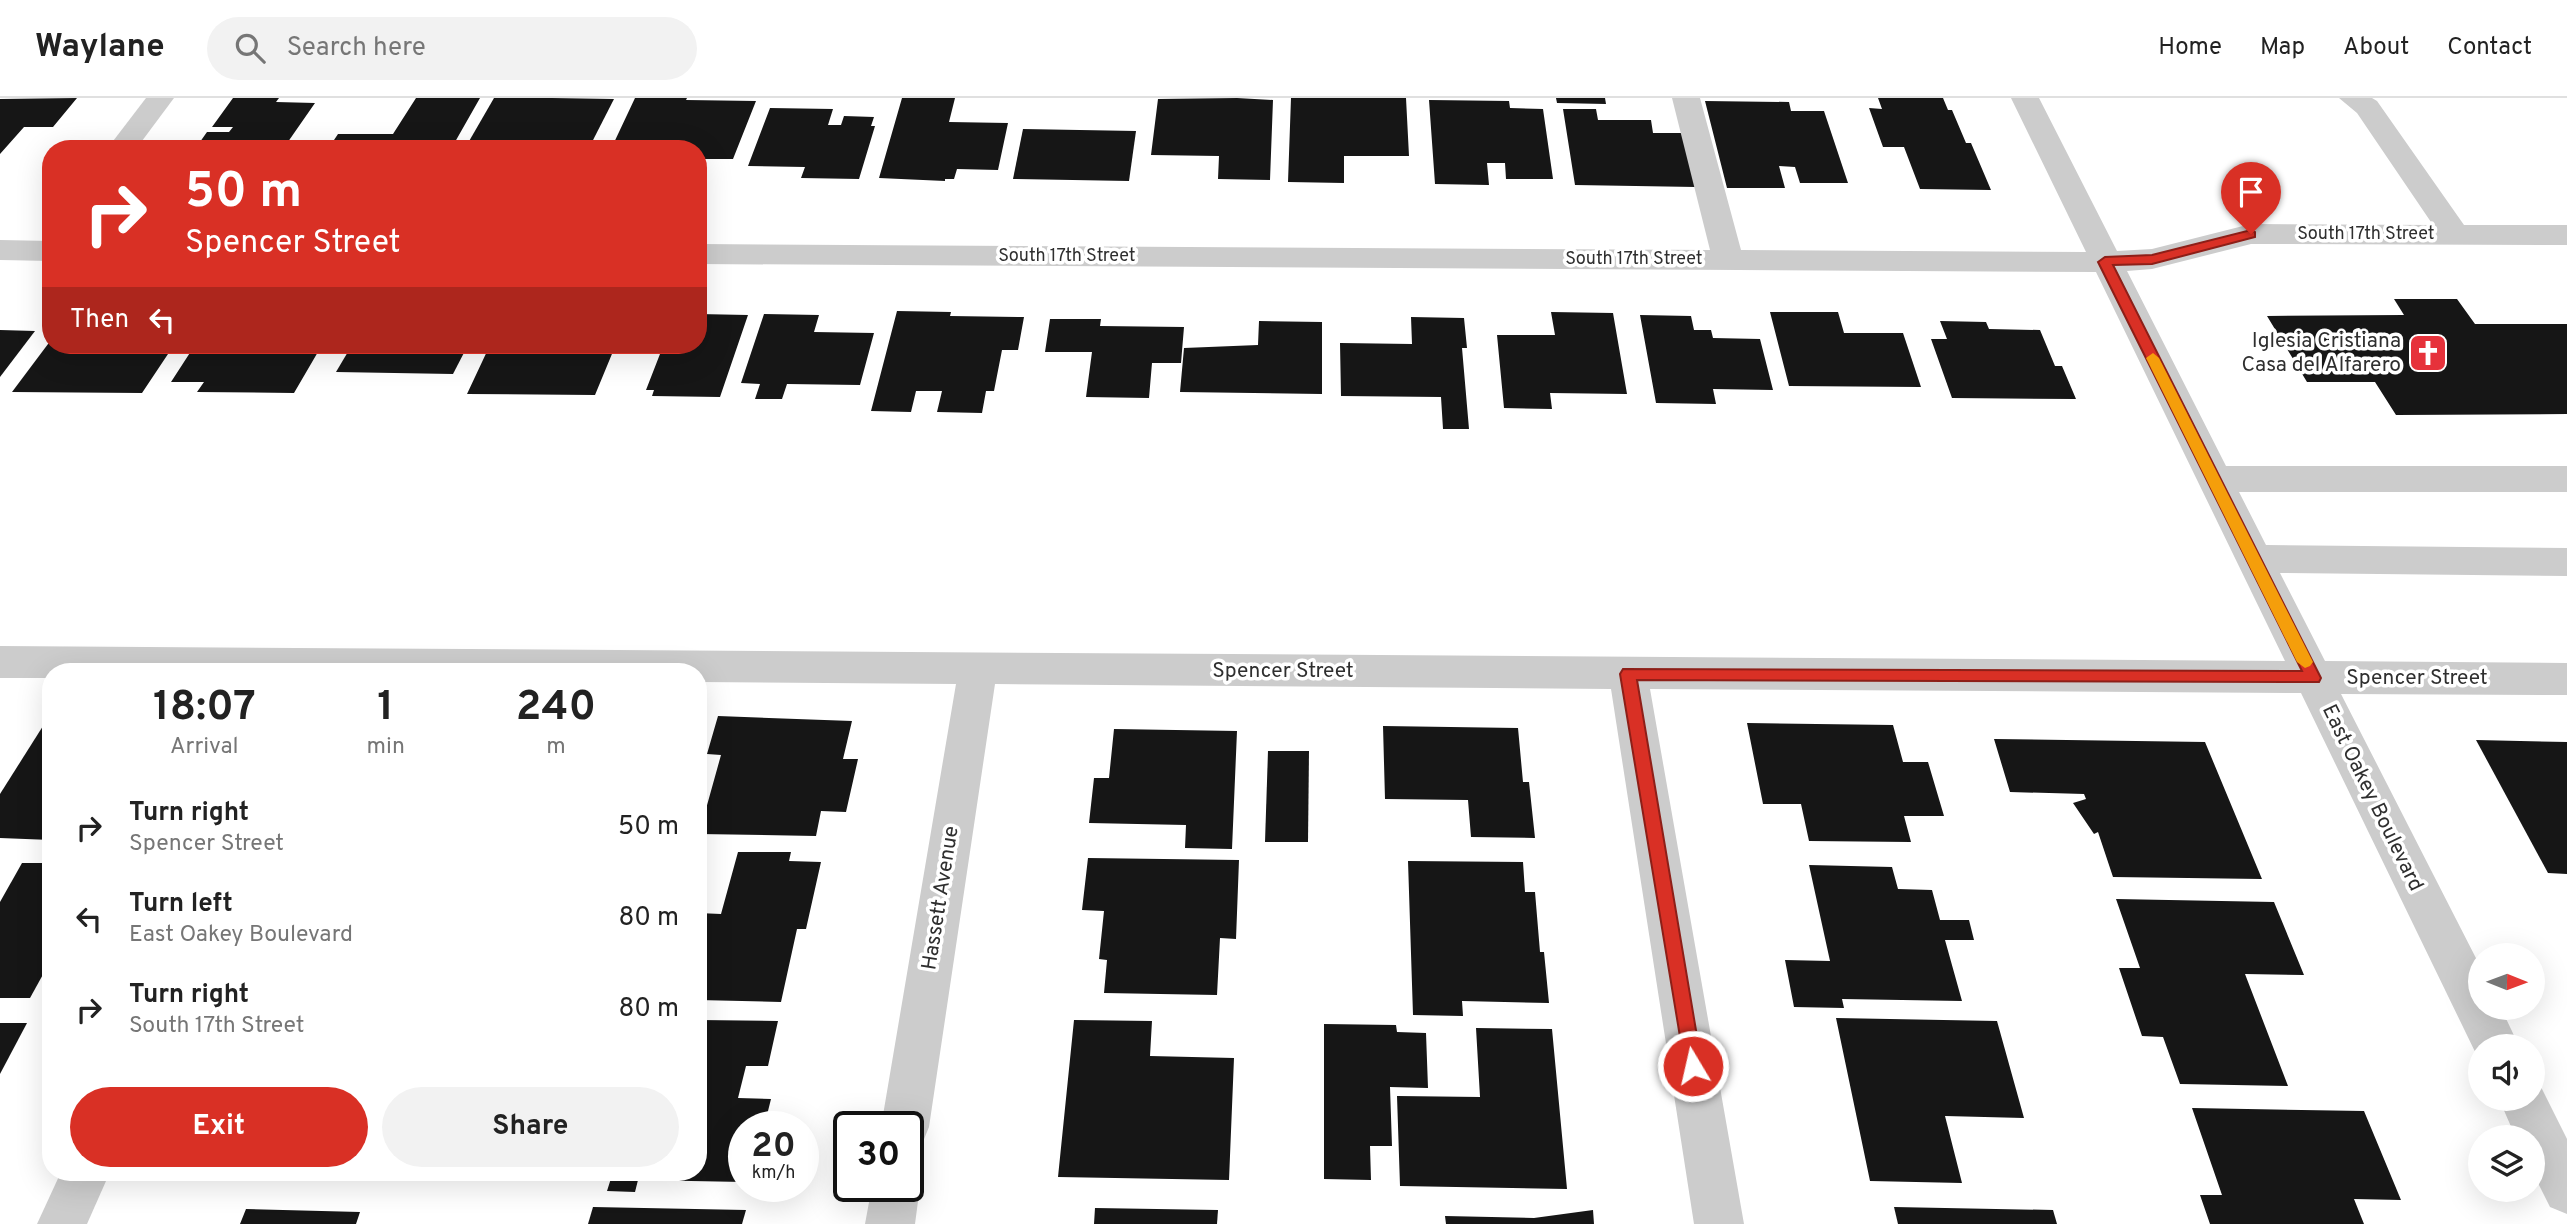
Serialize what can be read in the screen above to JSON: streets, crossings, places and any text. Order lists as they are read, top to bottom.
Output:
{
  "streets": {
    "street": [
      "South 17th Street",
      "Spencer Street",
      "East Oakey Boulevard",
      "Hassett Avenue"
    ]
  },
  "crossings": [
    ["South 17th Street", "East Oakey Boulevard"],
    ["Spencer Street", "East Oakey Boulevard"],
    ["Spencer Street", "Hassett Avenue"]
  ],
  "places": {
    "church": ["Iglesia Cristiana Casa del Alfarero"]
  },
  "north": "right",
  "page": {
    "header": "Waylane",
    "search": "Search here",
    "nav": [
      "Home",
      "Map",
      "About",
      "Contact"
    ],
    "turn": ["50 m", "Spencer Street"],
    "then": "Then",
    "eta": [
      "18:07",
      "Arrival",
      "1",
      "min",
      "240",
      "m"
    ],
    "list": [
      {
        "name": "Turn right",
        "note": "Spencer Street",
        "value": "50 m"
      },
      {
        "name": "Turn left",
        "note": "East Oakey Boulevard",
        "value": "80 m"
      },
      {
        "name": "Turn right",
        "note": "South 17th Street",
        "value": "80 m"
      }
    ],
    "buttons": ["Exit", "Share"],
    "speed": "20 km/h",
    "limit": "30"
  }
}
